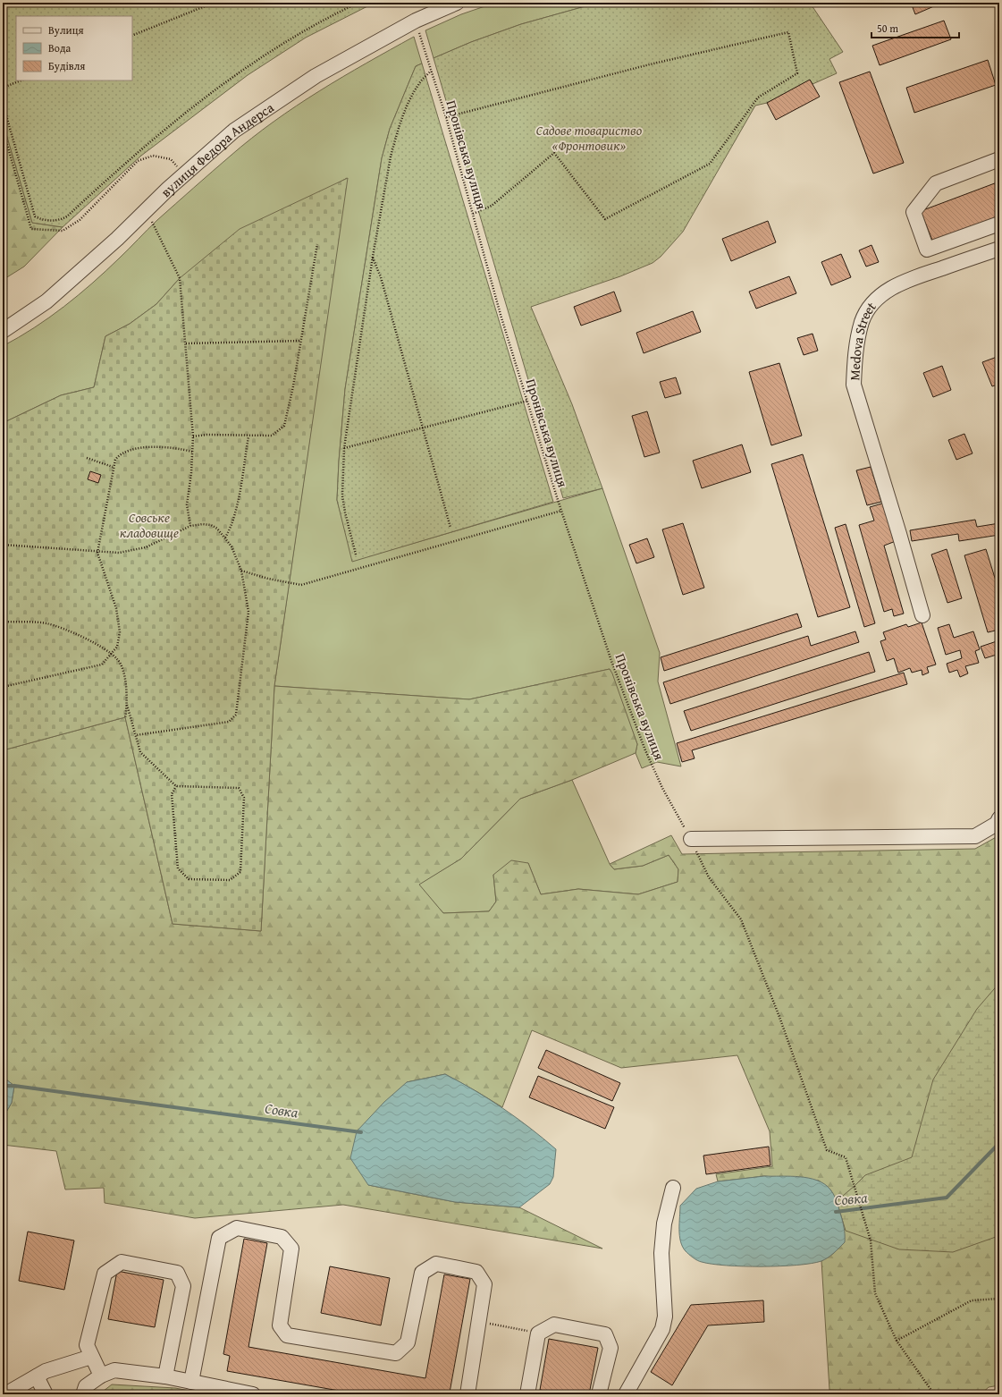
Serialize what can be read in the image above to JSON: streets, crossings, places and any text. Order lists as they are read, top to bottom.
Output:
{
  "streets": {
    "street": ["вулиця Федора Андерса", "Medova Street"],
    "path": ["Пронівська вулиця"]
  },
  "crossings": [
    ["вулиця Федора Андерса", "Пронівська вулиця"]
  ],
  "water": ["Совка"],
  "parks": ["Садове товариство «Фронтовик»", "Совське кладовище"],
  "legend": ["Вулиця", "Вода", "Будівля"],
  "scale_bar": "50 m"
}
